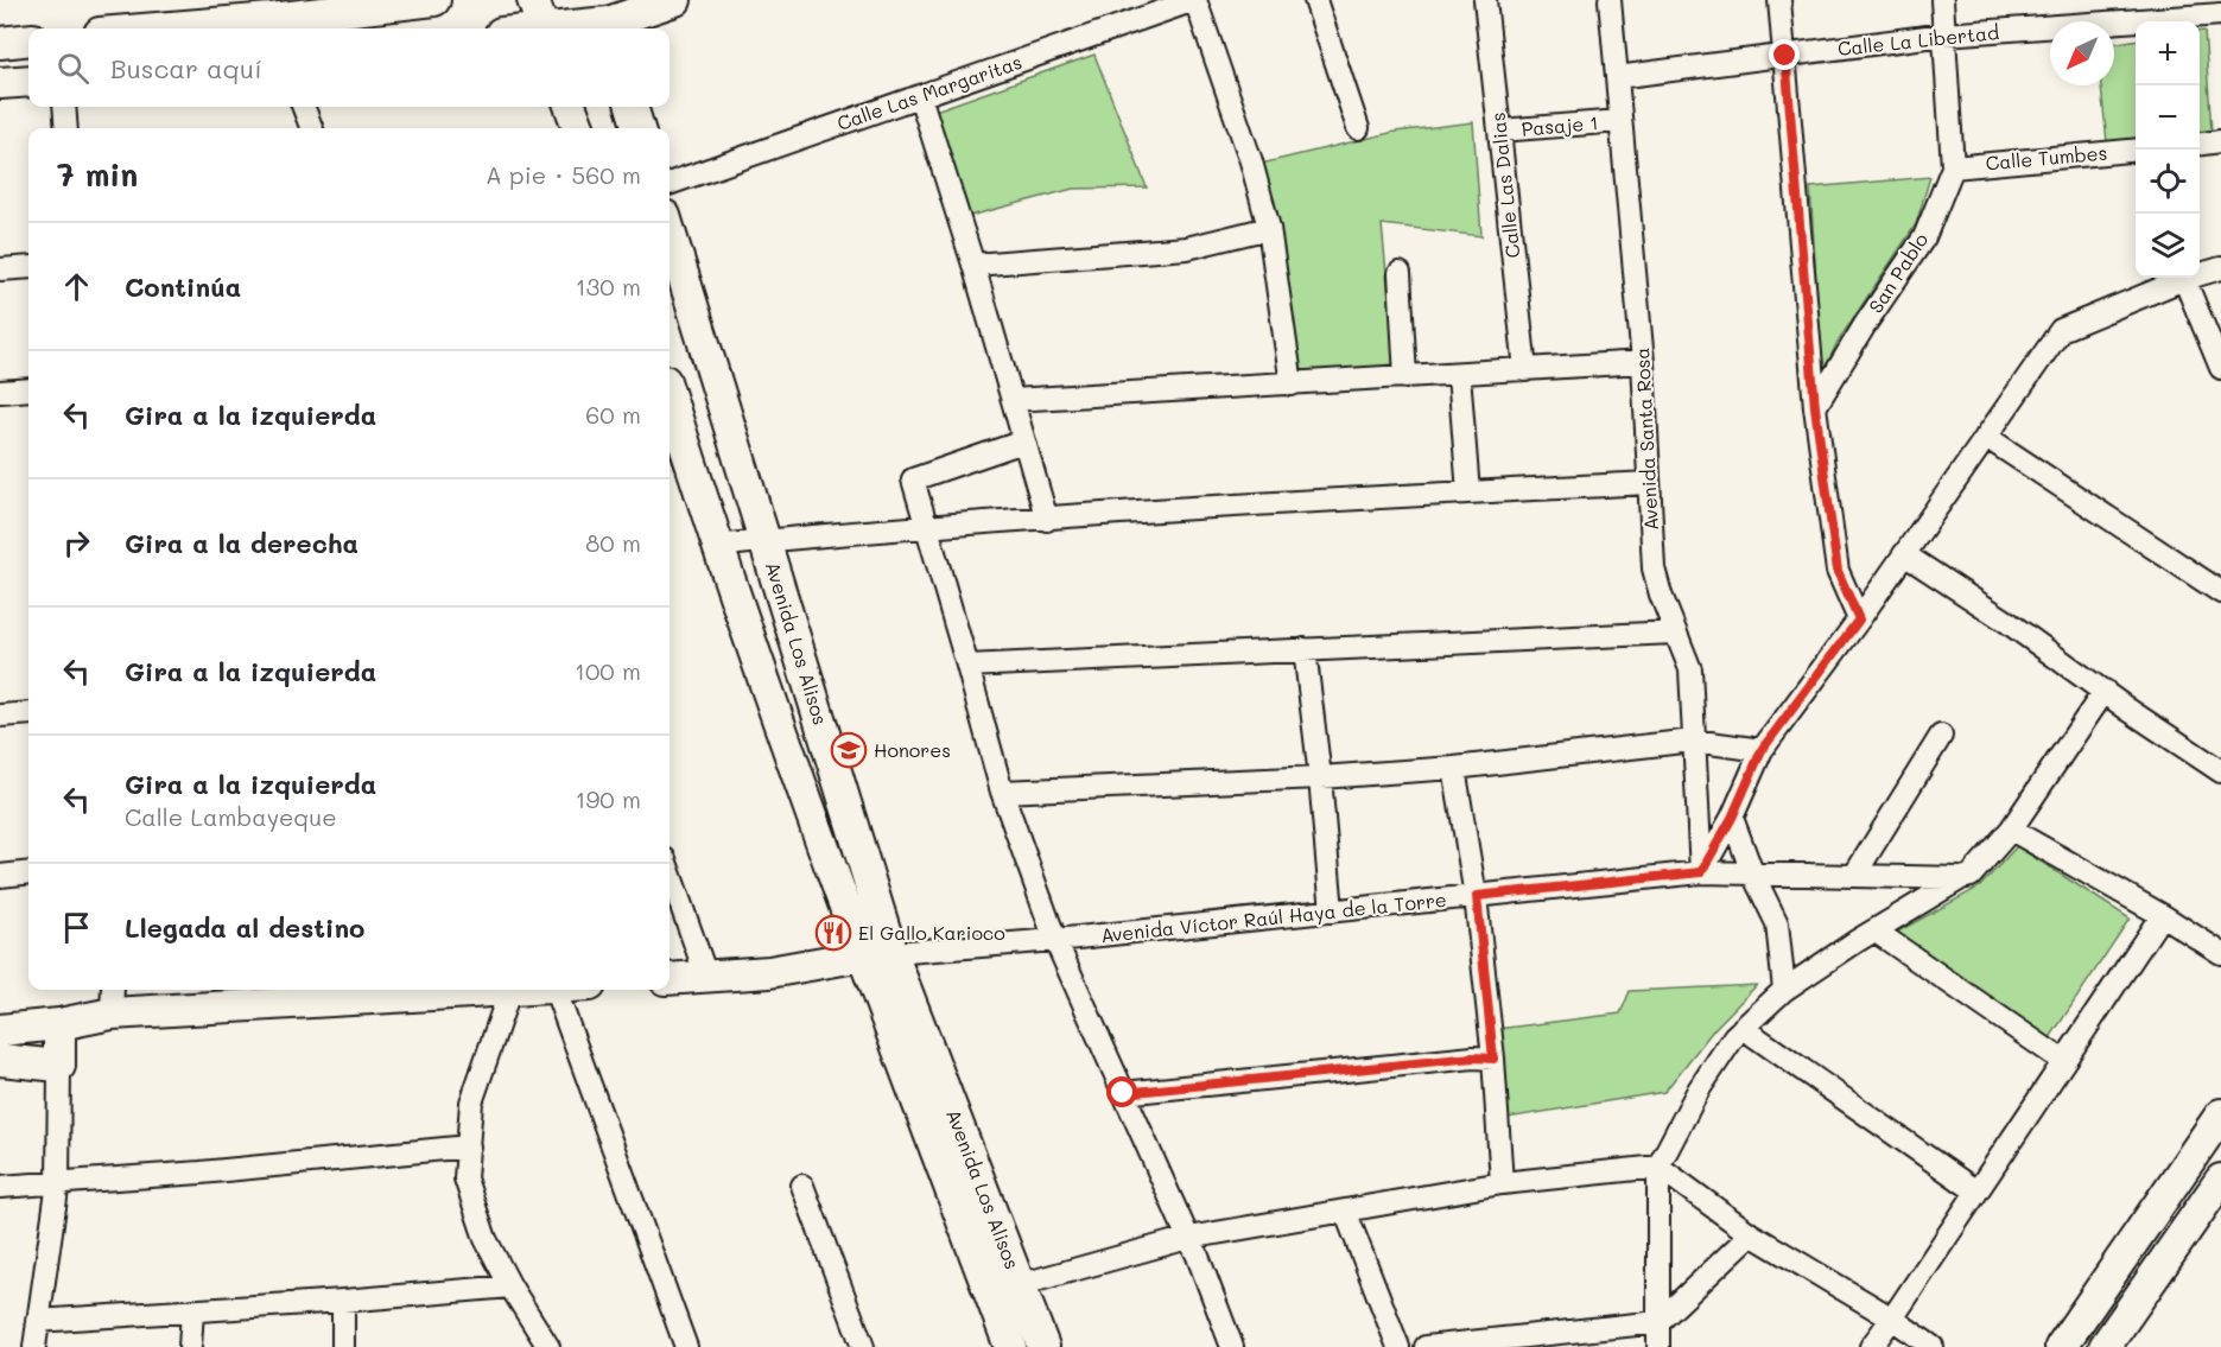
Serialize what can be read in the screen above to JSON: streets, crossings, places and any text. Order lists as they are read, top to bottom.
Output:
{
  "streets": {
    "street": [
      "Calle La Libertad",
      "Calle Las Margaritas",
      "Pasaje 1",
      "Calle Tumbes",
      "Calle Las Dalias",
      "San Pablo",
      "Avenida Santa Rosa",
      "Avenida Los Alisos",
      "Avenida Víctor Raúl Haya de la Torre"
    ]
  },
  "crossings": [
    ["Calle La Libertad", "San Pablo"],
    ["Calle La Libertad", "Avenida Santa Rosa"],
    ["Pasaje 1", "Calle Las Dalias"],
    ["Pasaje 1", "Avenida Santa Rosa"],
    ["Calle Tumbes", "San Pablo"],
    ["Avenida Santa Rosa", "Avenida Víctor Raúl Haya de la Torre"],
    ["Avenida Los Alisos", "Avenida Víctor Raúl Haya de la Torre"]
  ],
  "places": {
    "school or university": ["Honores"],
    "restaurant": ["El Gallo Karioco"]
  },
  "north": "bottom left",
  "page": {
    "map_buttons": ["+", "−"],
    "search": "Buscar aquí",
    "heading": ["7 min", "A pie · 560 m"],
    "list": [
      ["Continúa", "130 m"],
      ["Gira a la izquierda", "60 m"],
      ["Gira a la derecha", "80 m"],
      ["Gira a la izquierda", "100 m"],
      ["Gira a la izquierda", "Calle Lambayeque", "190 m"],
      "Llegada al destino"
    ]
  }
}
